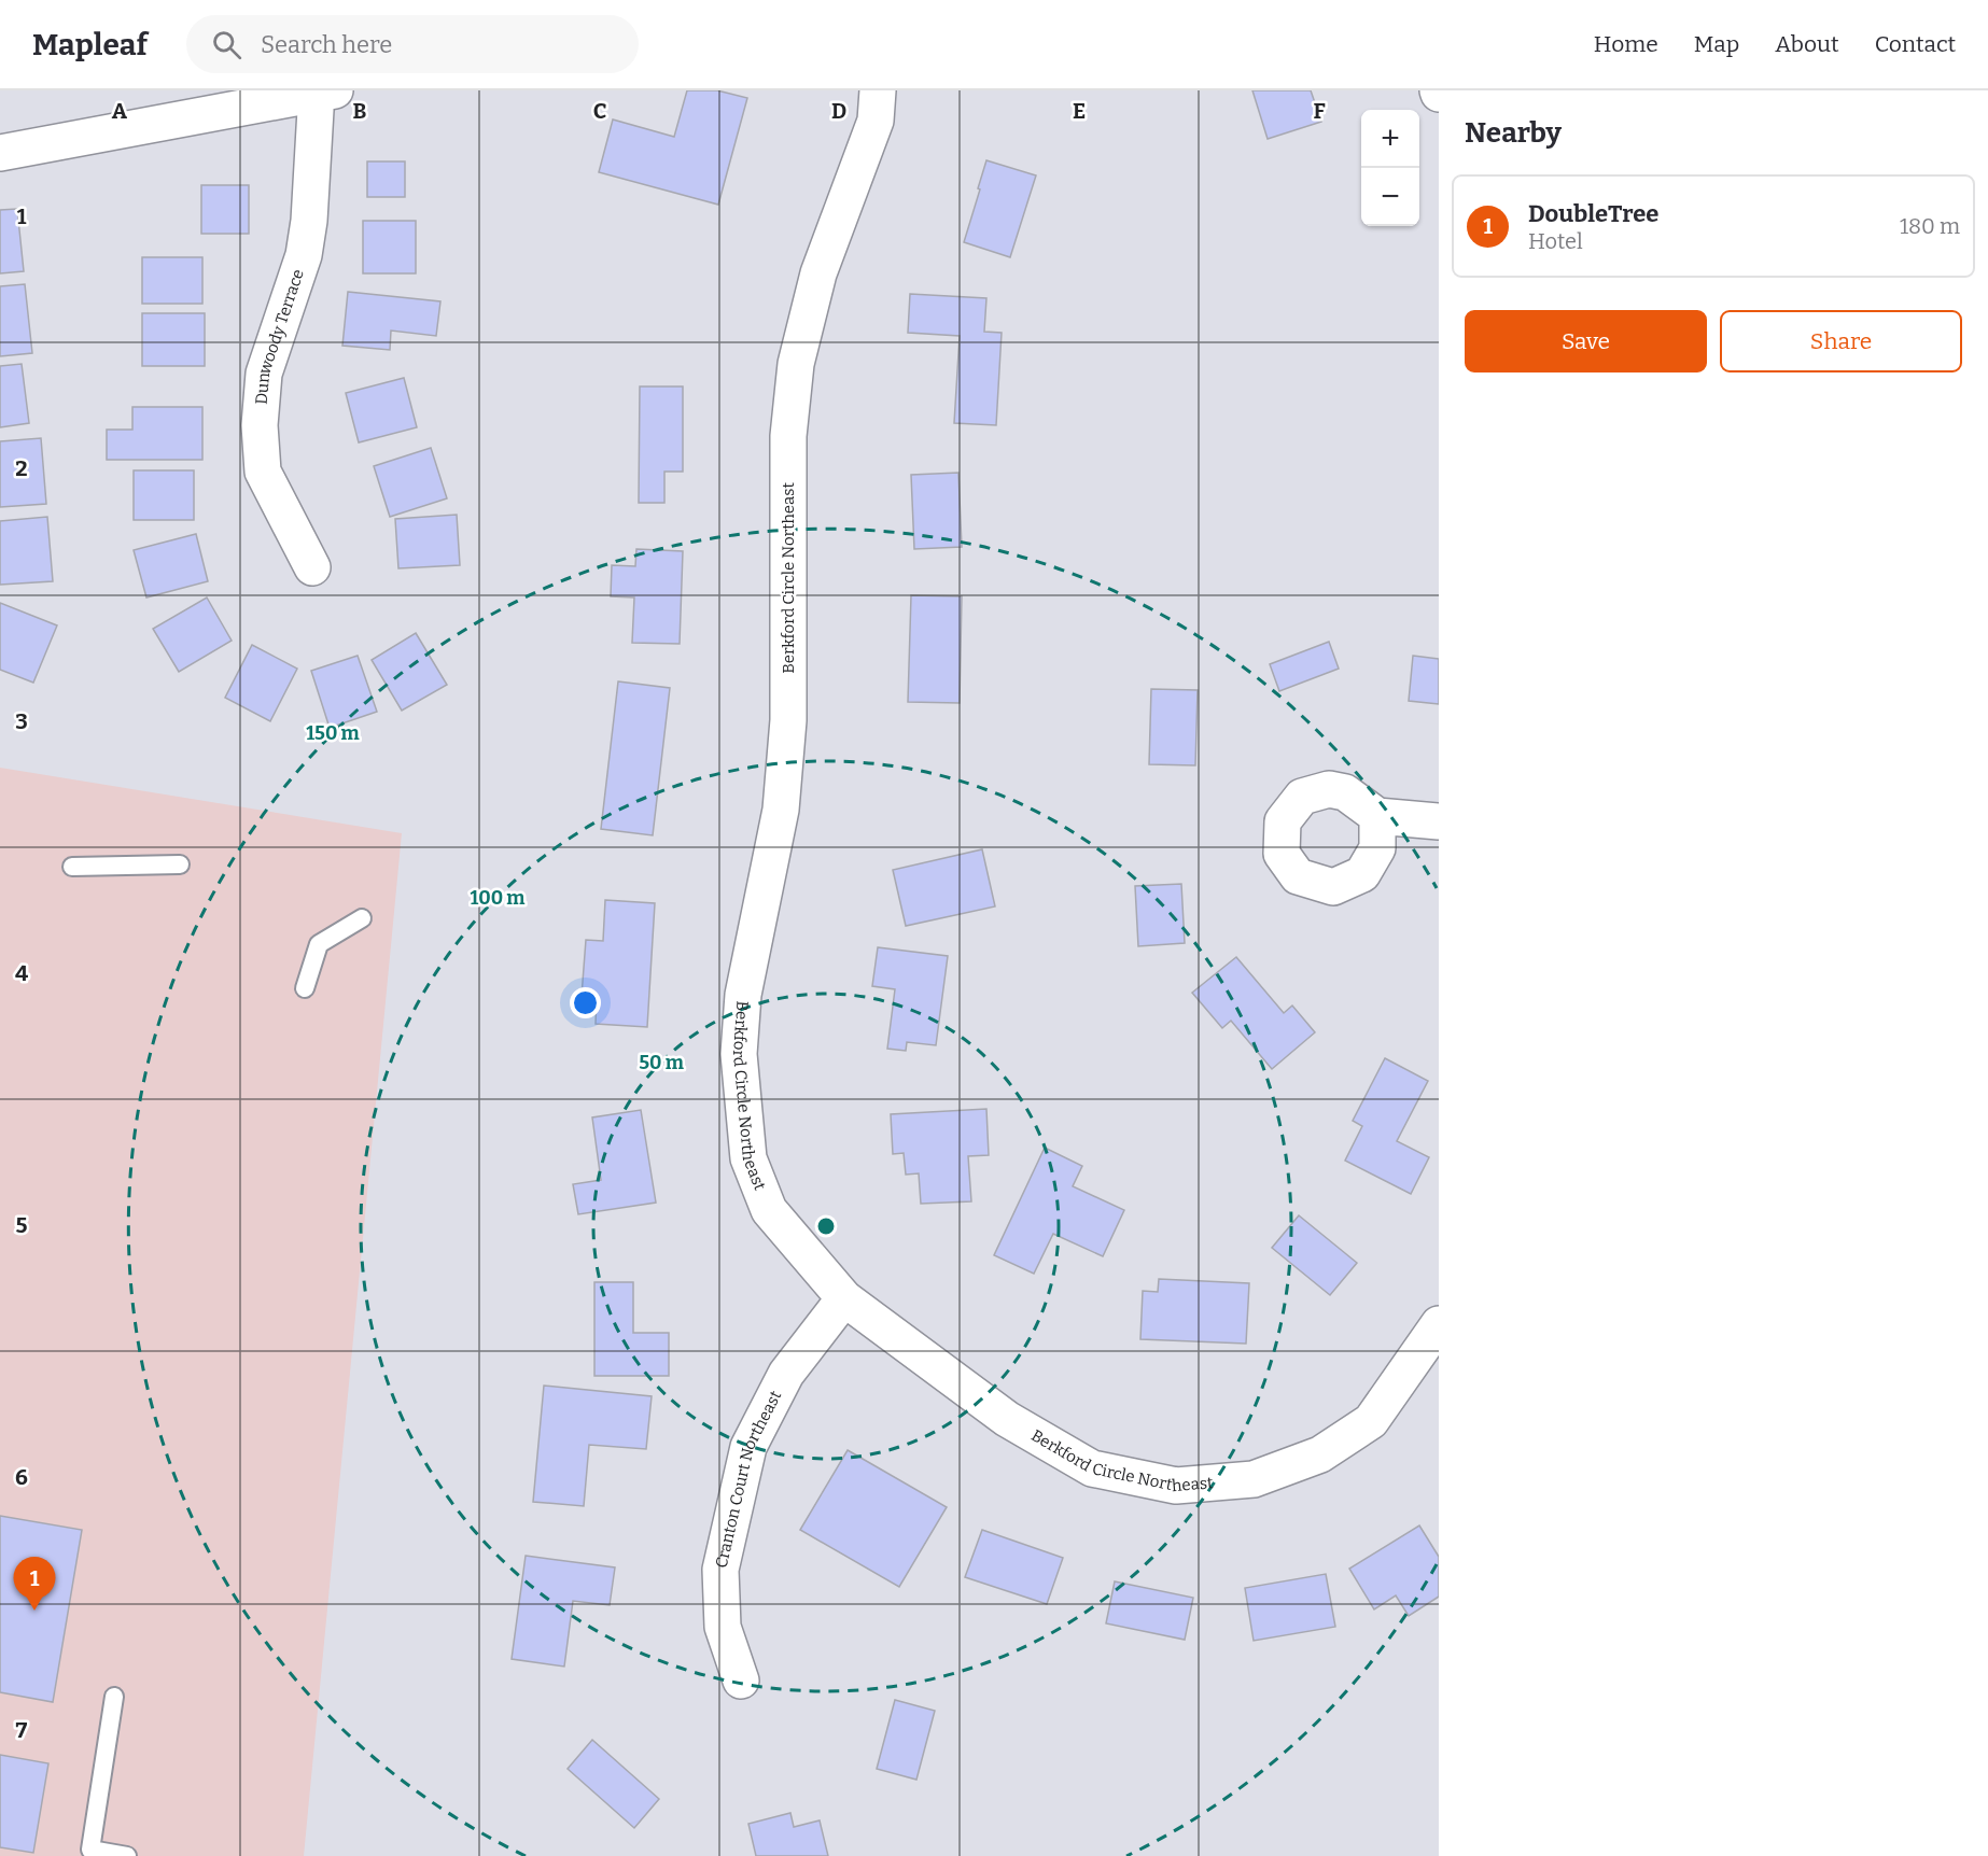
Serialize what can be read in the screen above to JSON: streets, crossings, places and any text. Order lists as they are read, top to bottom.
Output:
{
  "streets": {
    "street": ["Dunwoody Terrace", "Berkford Circle Northeast", "Cranton Court Northeast"]
  },
  "crossings": [
    ["Berkford Circle Northeast", "Cranton Court Northeast"]
  ],
  "page": {
    "header": "Mapleaf",
    "search": "Search here",
    "nav": [
      "Home",
      "Map",
      "About",
      "Contact"
    ],
    "heading": "Nearby",
    "map_buttons": ["+", "−"],
    "list": [
      {
        "mark": "1",
        "name": "DoubleTree",
        "note": "Hotel",
        "value": "180 m"
      }
    ],
    "buttons": ["Save", "Share"],
    "pins": "1"
  },
  "grid": {
    "columns": [
      "A",
      "B",
      "C",
      "D",
      "E",
      "F"
    ],
    "rows": [
      "1",
      "2",
      "3",
      "4",
      "5",
      "6",
      "7"
    ]
  },
  "rings": ["150 m", "100 m", "50 m"]
}
